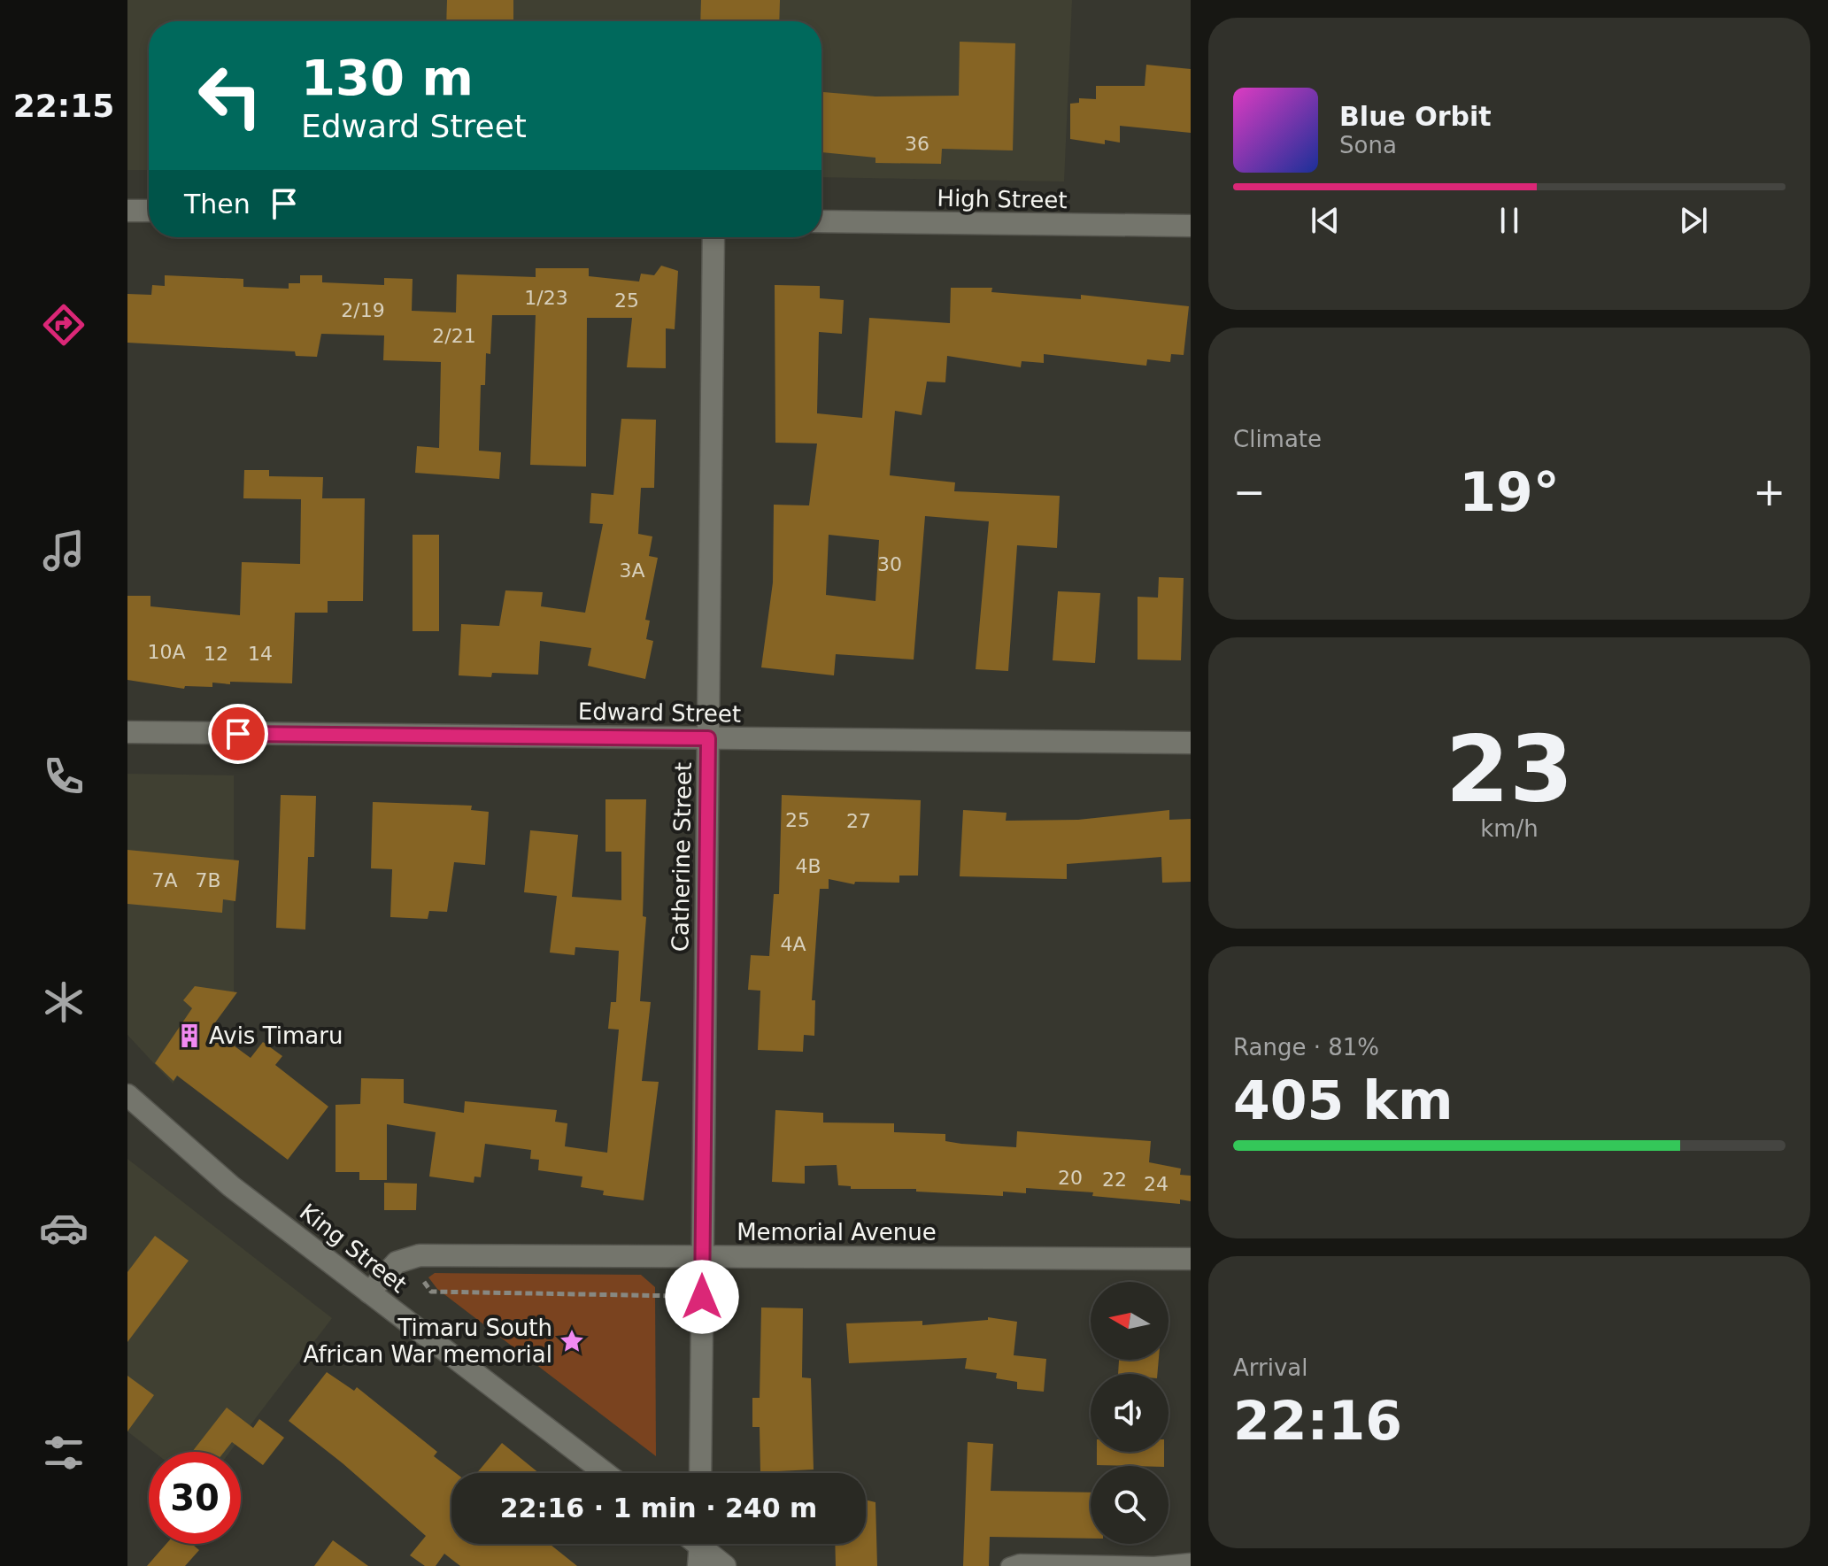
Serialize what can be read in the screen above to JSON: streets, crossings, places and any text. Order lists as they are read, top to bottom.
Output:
{
  "streets": {
    "street": [
      "High Street",
      "Edward Street",
      "Catherine Street",
      "Memorial Avenue",
      "King Street"
    ]
  },
  "crossings": [
    ["Edward Street", "Catherine Street"],
    ["Catherine Street", "Memorial Avenue"],
    ["Memorial Avenue", "King Street"]
  ],
  "places": {
    "building": ["Avis Timaru"],
    "place": ["Timaru South African War memorial"]
  },
  "house_numbers": [
    "36",
    "1/23",
    "25",
    "2/19",
    "2/21",
    "30",
    "3A",
    "10A",
    "12",
    "14",
    "25",
    "27",
    "4B",
    "7A",
    "7B",
    "4A",
    "20",
    "22",
    "24"
  ],
  "north": "left",
  "page": {
    "tabs": "22:15",
    "turn": ["130 m", "Edward Street"],
    "song": ["Blue Orbit", "Sona"],
    "then": "Then",
    "tile": [
      "Climate",
      ["23", "km/h"],
      ["Range · 81%", "405 km"],
      ["Arrival", "22:16"]
    ],
    "heat": ["−", "19°", "+"],
    "limit": "30",
    "trip": "22:16 · 1 min · 240 m"
  }
}
